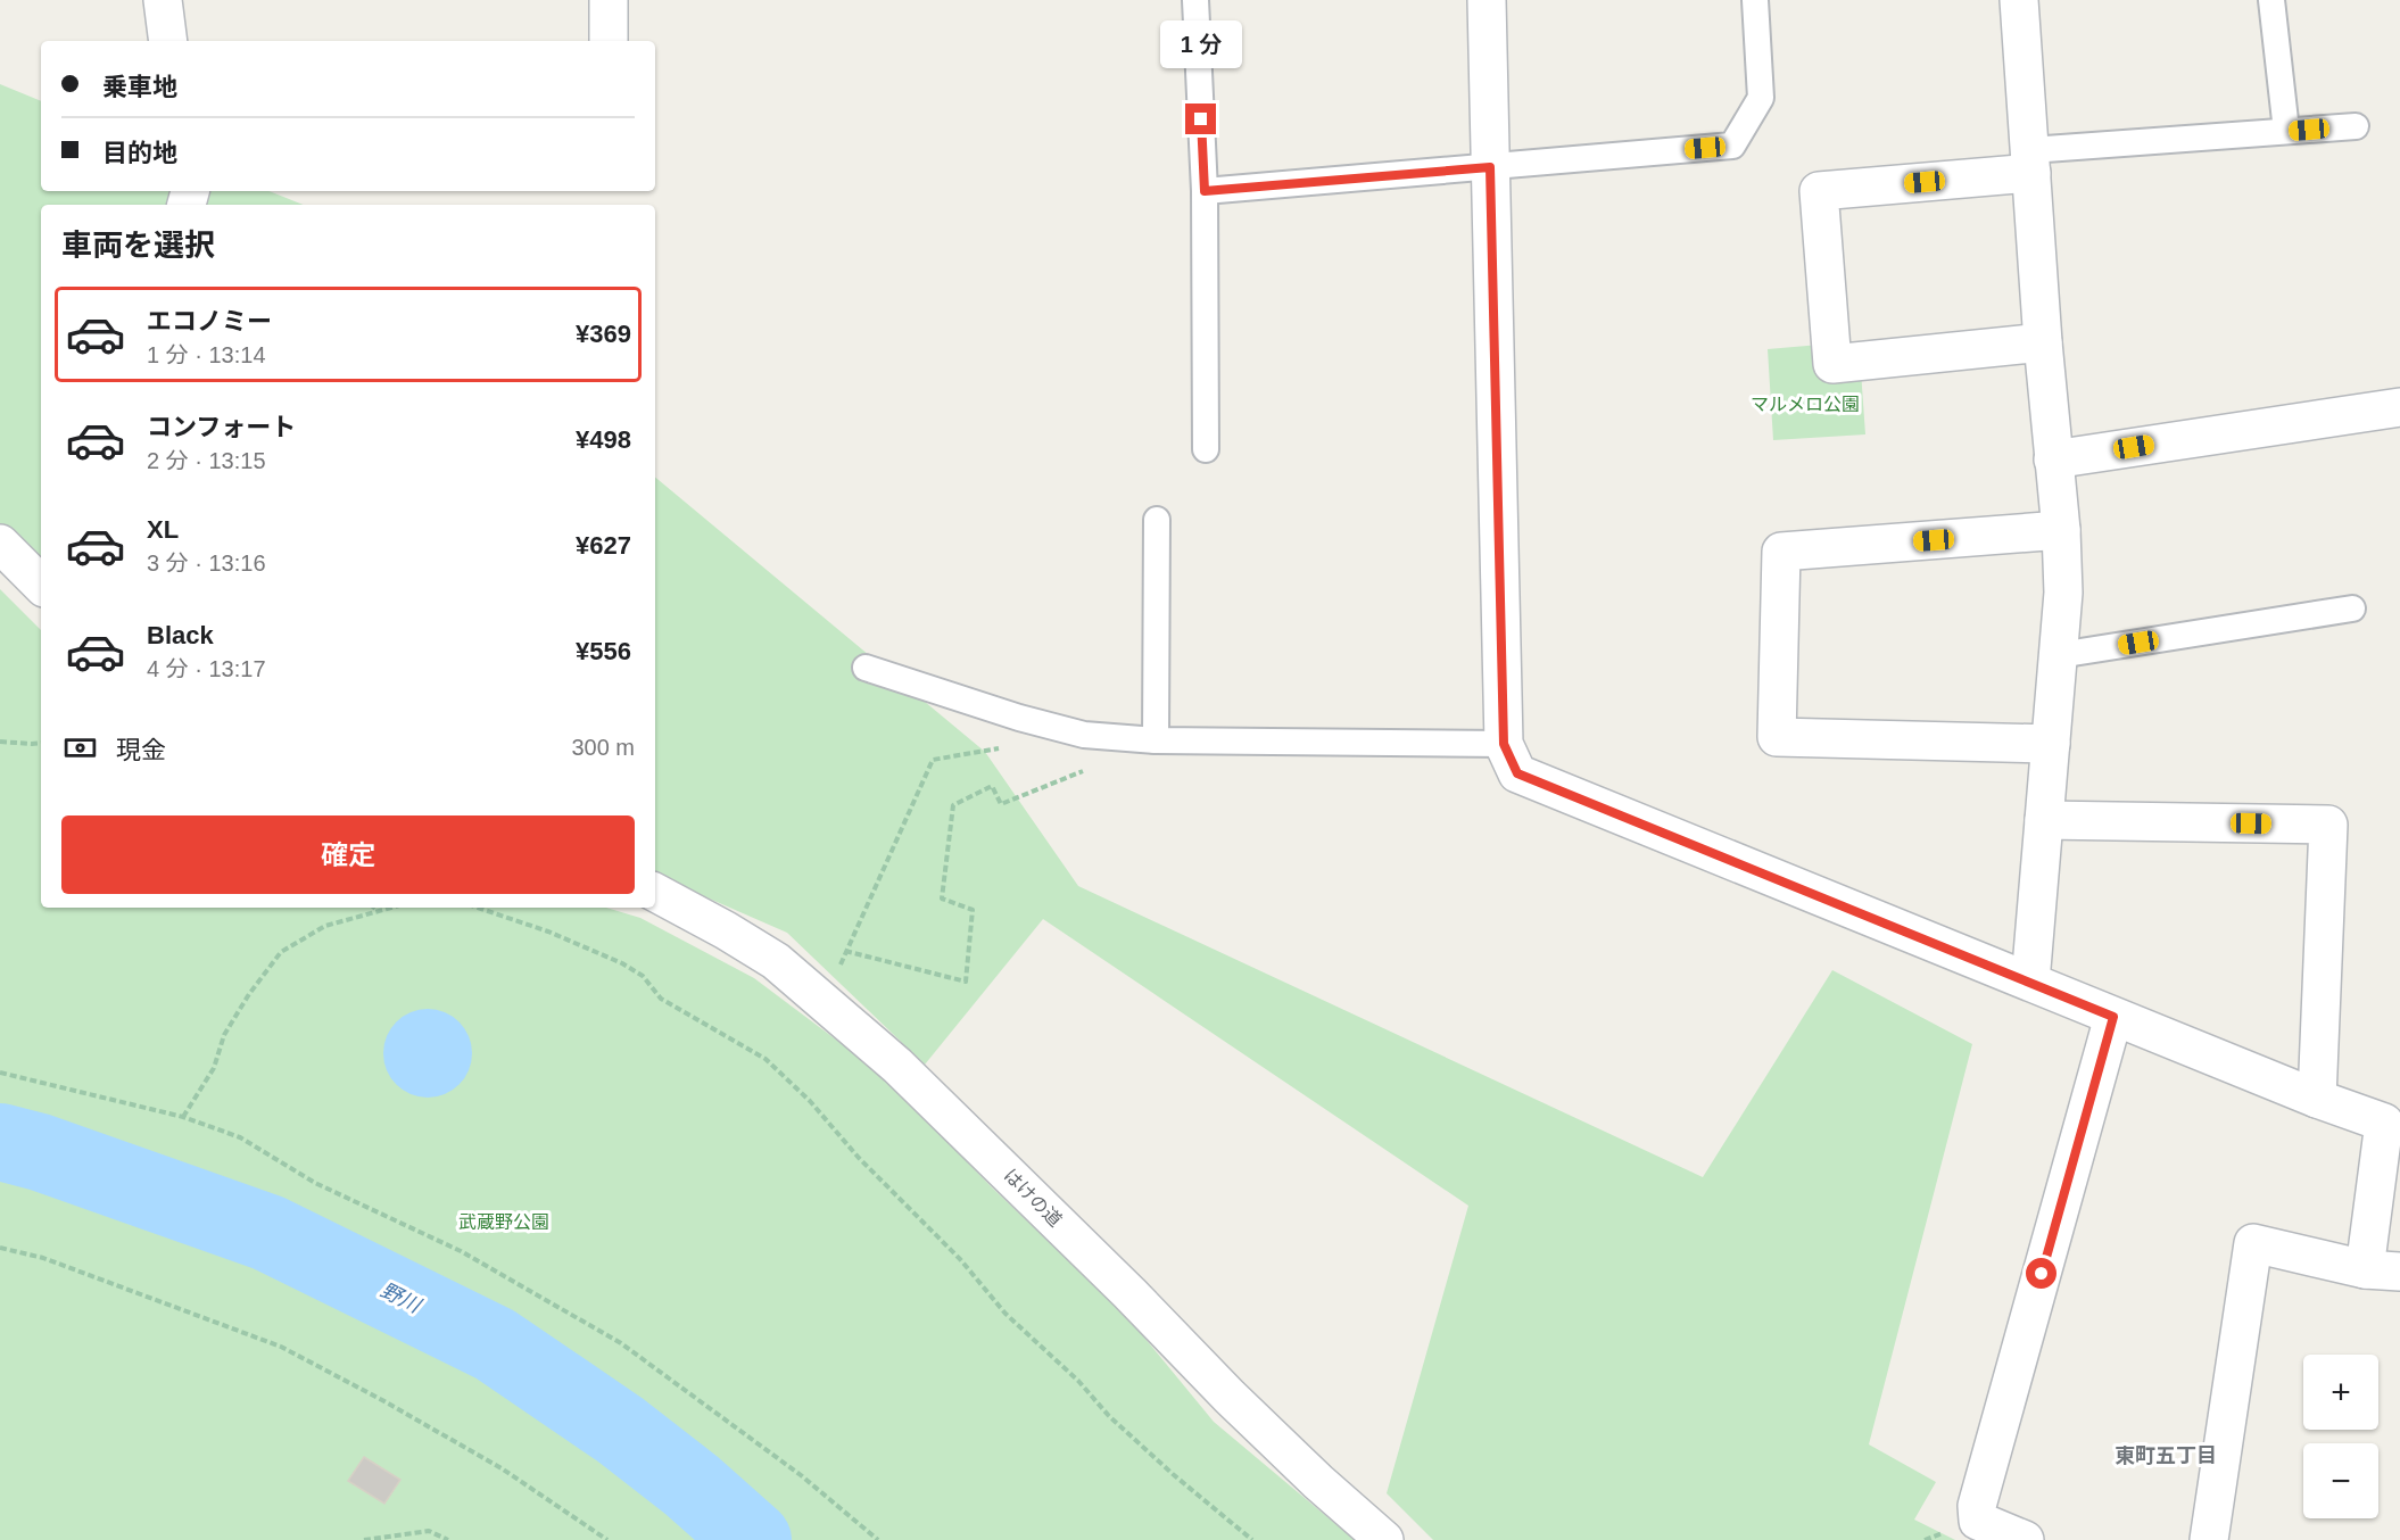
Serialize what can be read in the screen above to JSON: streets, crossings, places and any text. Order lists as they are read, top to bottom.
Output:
{
  "streets": {
    "street": ["はけの道"]
  },
  "districts": ["東町五丁目"],
  "water": ["野川"],
  "parks": ["マルメロ公園", "武蔵野公園"],
  "page": {
    "bubble": "1 分",
    "banner": ["乗車地", "目的地"],
    "heading": "車両を選択",
    "list": [
      {
        "name": "エコノミー",
        "note": "1 分 · 13:14",
        "value": "¥369"
      },
      {
        "name": "コンフォート",
        "note": "2 分 · 13:15",
        "value": "¥498"
      },
      {
        "name": "XL",
        "note": "3 分 · 13:16",
        "value": "¥627"
      },
      {
        "name": "Black",
        "note": "4 分 · 13:17",
        "value": "¥556"
      }
    ],
    "pay": ["現金", "300 m"],
    "buttons": "確定",
    "map_buttons": ["+", "−"]
  }
}
